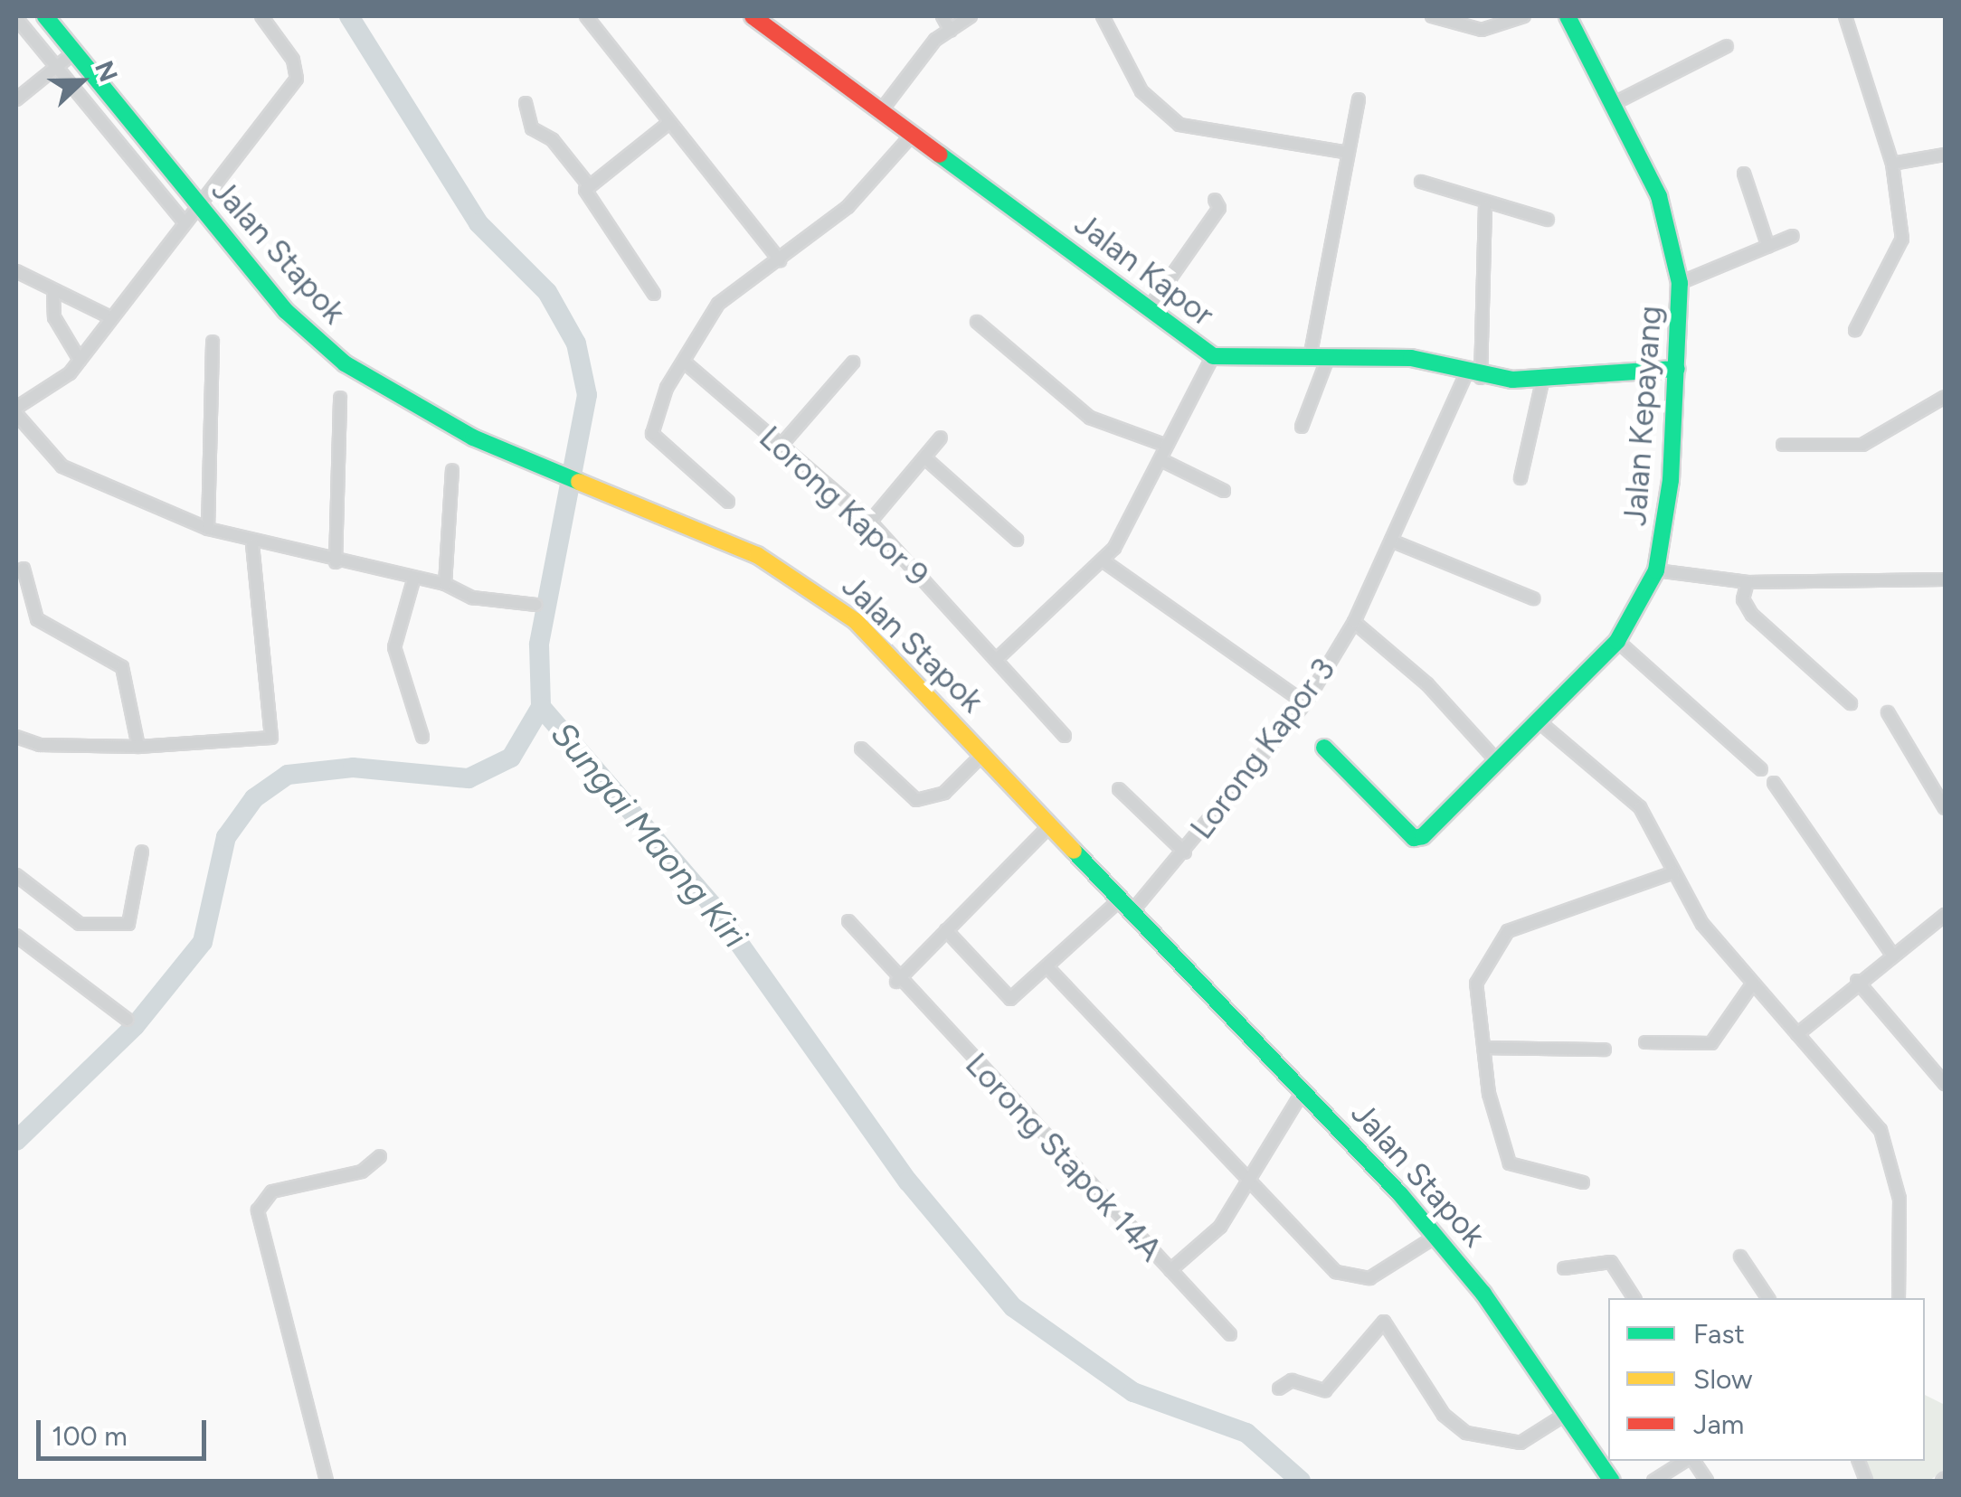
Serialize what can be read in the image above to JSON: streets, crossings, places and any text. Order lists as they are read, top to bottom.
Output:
{
  "streets": {
    "main road": ["Jalan Stapok", "Jalan Kapor", "Jalan Kepayang"],
    "street": ["Lorong Kapor 9", "Lorong Kapor 3", "Lorong Stapok 14A"]
  },
  "crossings": [
    ["Jalan Stapok", "Lorong Kapor 3"],
    ["Jalan Kapor", "Jalan Kepayang"],
    ["Jalan Kapor", "Lorong Kapor 3"]
  ],
  "water": ["Sungai Maong Kiri"],
  "legend": ["Fast", "Slow", "Jam"],
  "scale_bar": "100 m",
  "north": "right"
}
